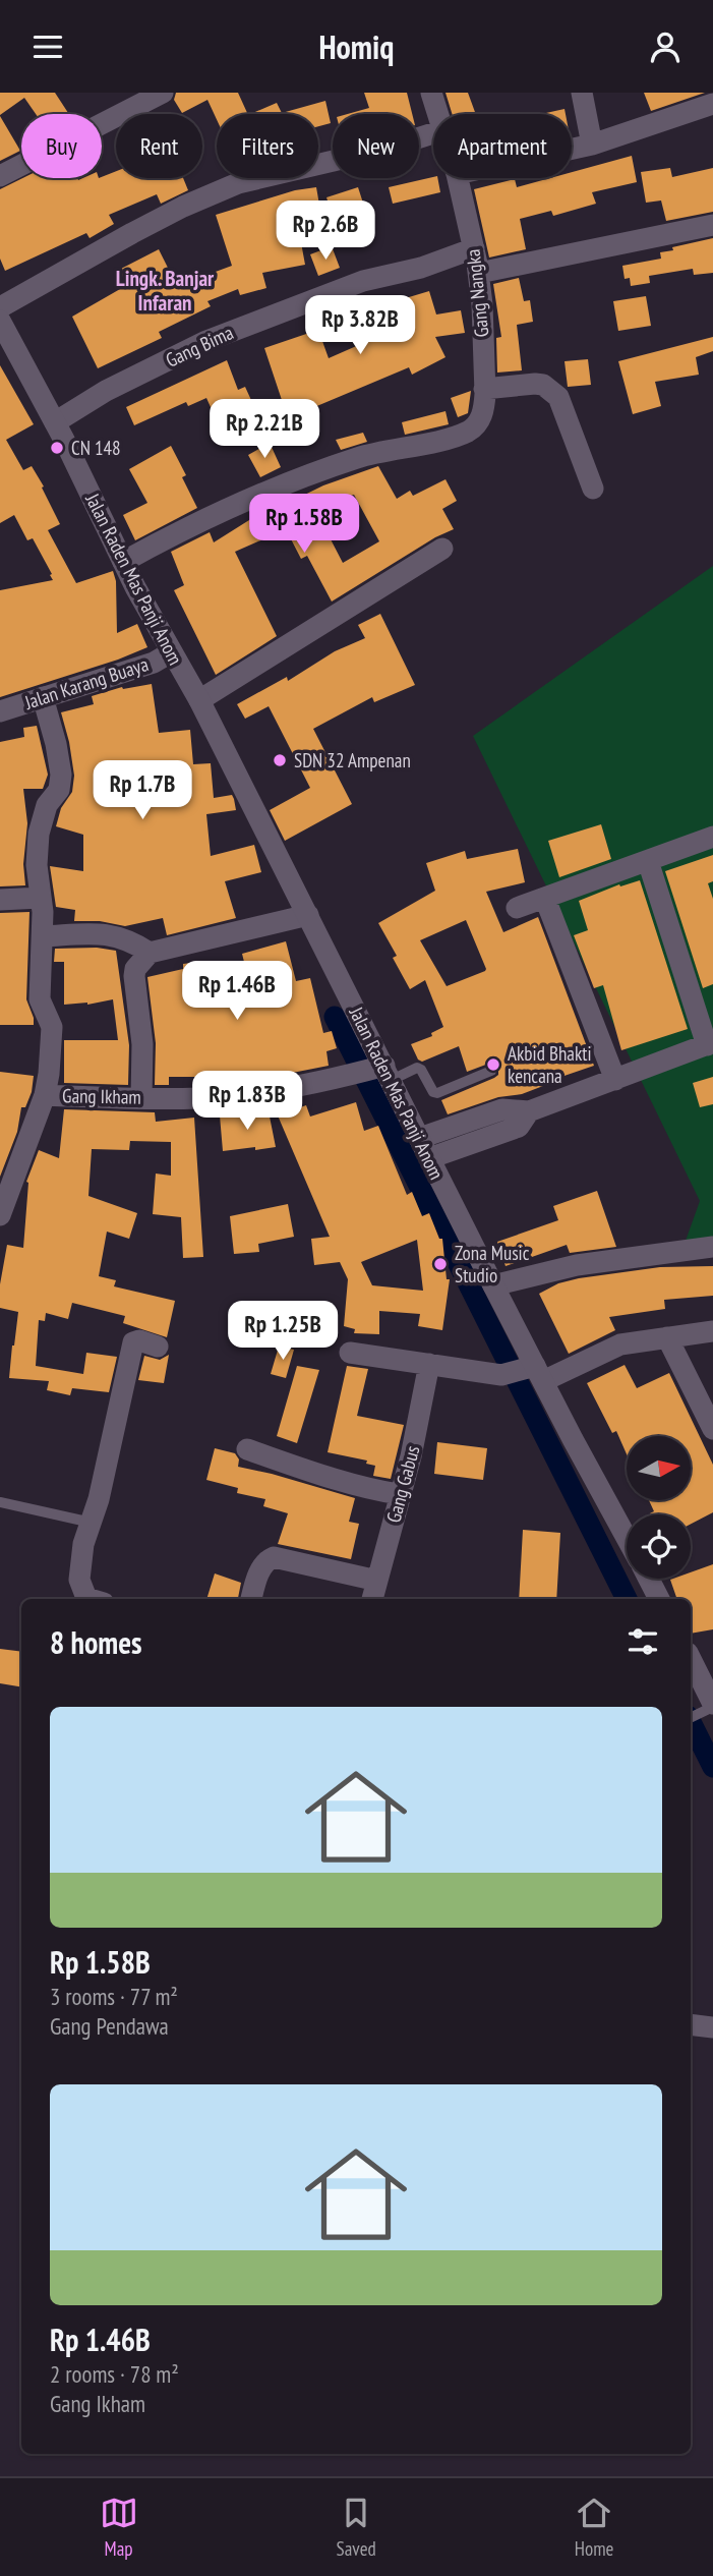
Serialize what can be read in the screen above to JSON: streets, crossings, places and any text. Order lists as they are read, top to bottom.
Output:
{
  "streets": {
    "street": [
      "Gang Nangka",
      "Gang Bima",
      "Jalan Raden Mas Panji Anom",
      "Jalan Karang Buaya",
      "Gang Ikham",
      "Gang Gabus"
    ]
  },
  "crossings": [
    ["Gang Nangka", "Gang Bima"],
    ["Gang Nangka", "Jalan Raden Mas Panji Anom"],
    ["Gang Bima", "Jalan Raden Mas Panji Anom"],
    ["Jalan Raden Mas Panji Anom", "Jalan Karang Buaya"],
    ["Jalan Raden Mas Panji Anom", "Gang Ikham"]
  ],
  "districts": ["Lingk. Banjar Infaran"],
  "places": [
    "CN 148",
    "SDN 32 Ampenan",
    "Akbid Bhakti kencana",
    "Zona Music Studio"
  ],
  "north": "right",
  "page": {
    "header": "Homiq",
    "chip": [
      "Buy",
      "Rent",
      "Filters",
      "New",
      "Apartment"
    ],
    "price": [
      "Rp 2.6B",
      "Rp 3.82B",
      "Rp 2.21B",
      "Rp 1.58B",
      "Rp 1.7B",
      "Rp 1.46B",
      "Rp 1.83B",
      "Rp 1.25B"
    ],
    "heading": "8 homes",
    "list": [
      {
        "name": "Rp 1.58B",
        "note": "3 rooms · 77 m² · Gang Pendawa"
      },
      {
        "name": "Rp 1.46B",
        "note": "2 rooms · 78 m² · Gang Ikham"
      }
    ],
    "tabs": ["Map", "Saved", "Home"]
  }
}
